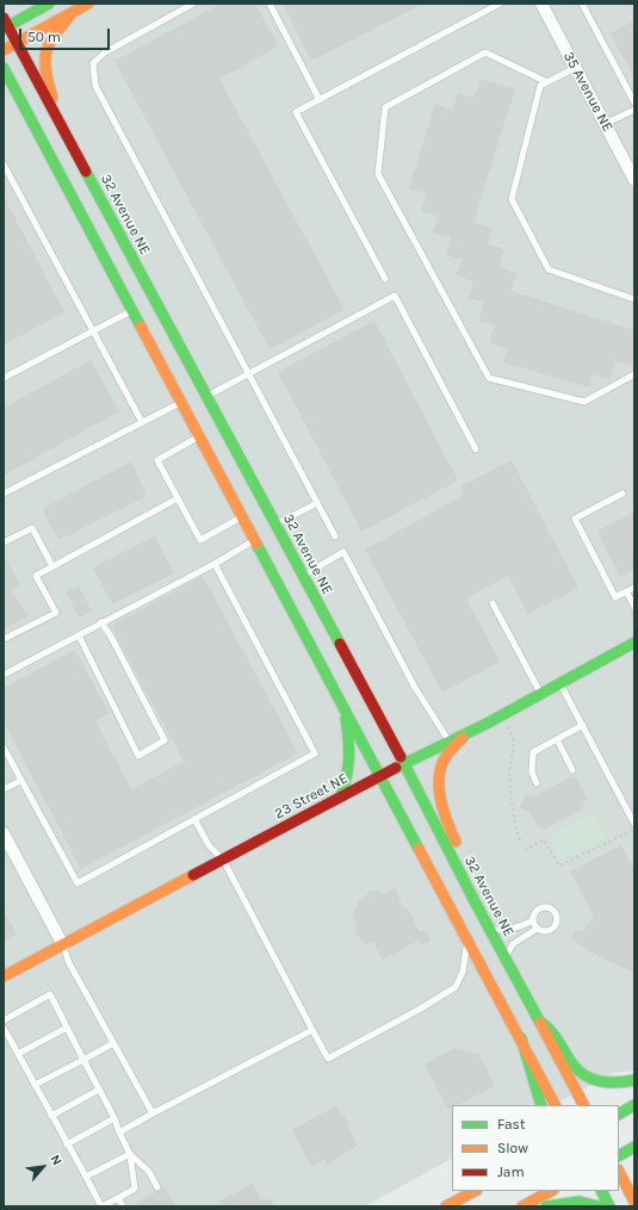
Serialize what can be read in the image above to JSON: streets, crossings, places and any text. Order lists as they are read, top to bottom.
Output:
{
  "streets": {
    "main road": ["32 Avenue NE", "23 Street NE"],
    "street": ["35 Avenue NE"]
  },
  "crossings": [
    ["32 Avenue NE", "23 Street NE"]
  ],
  "legend": ["Fast", "Slow", "Jam"],
  "scale_bar": "50 m",
  "north": "top right"
}
